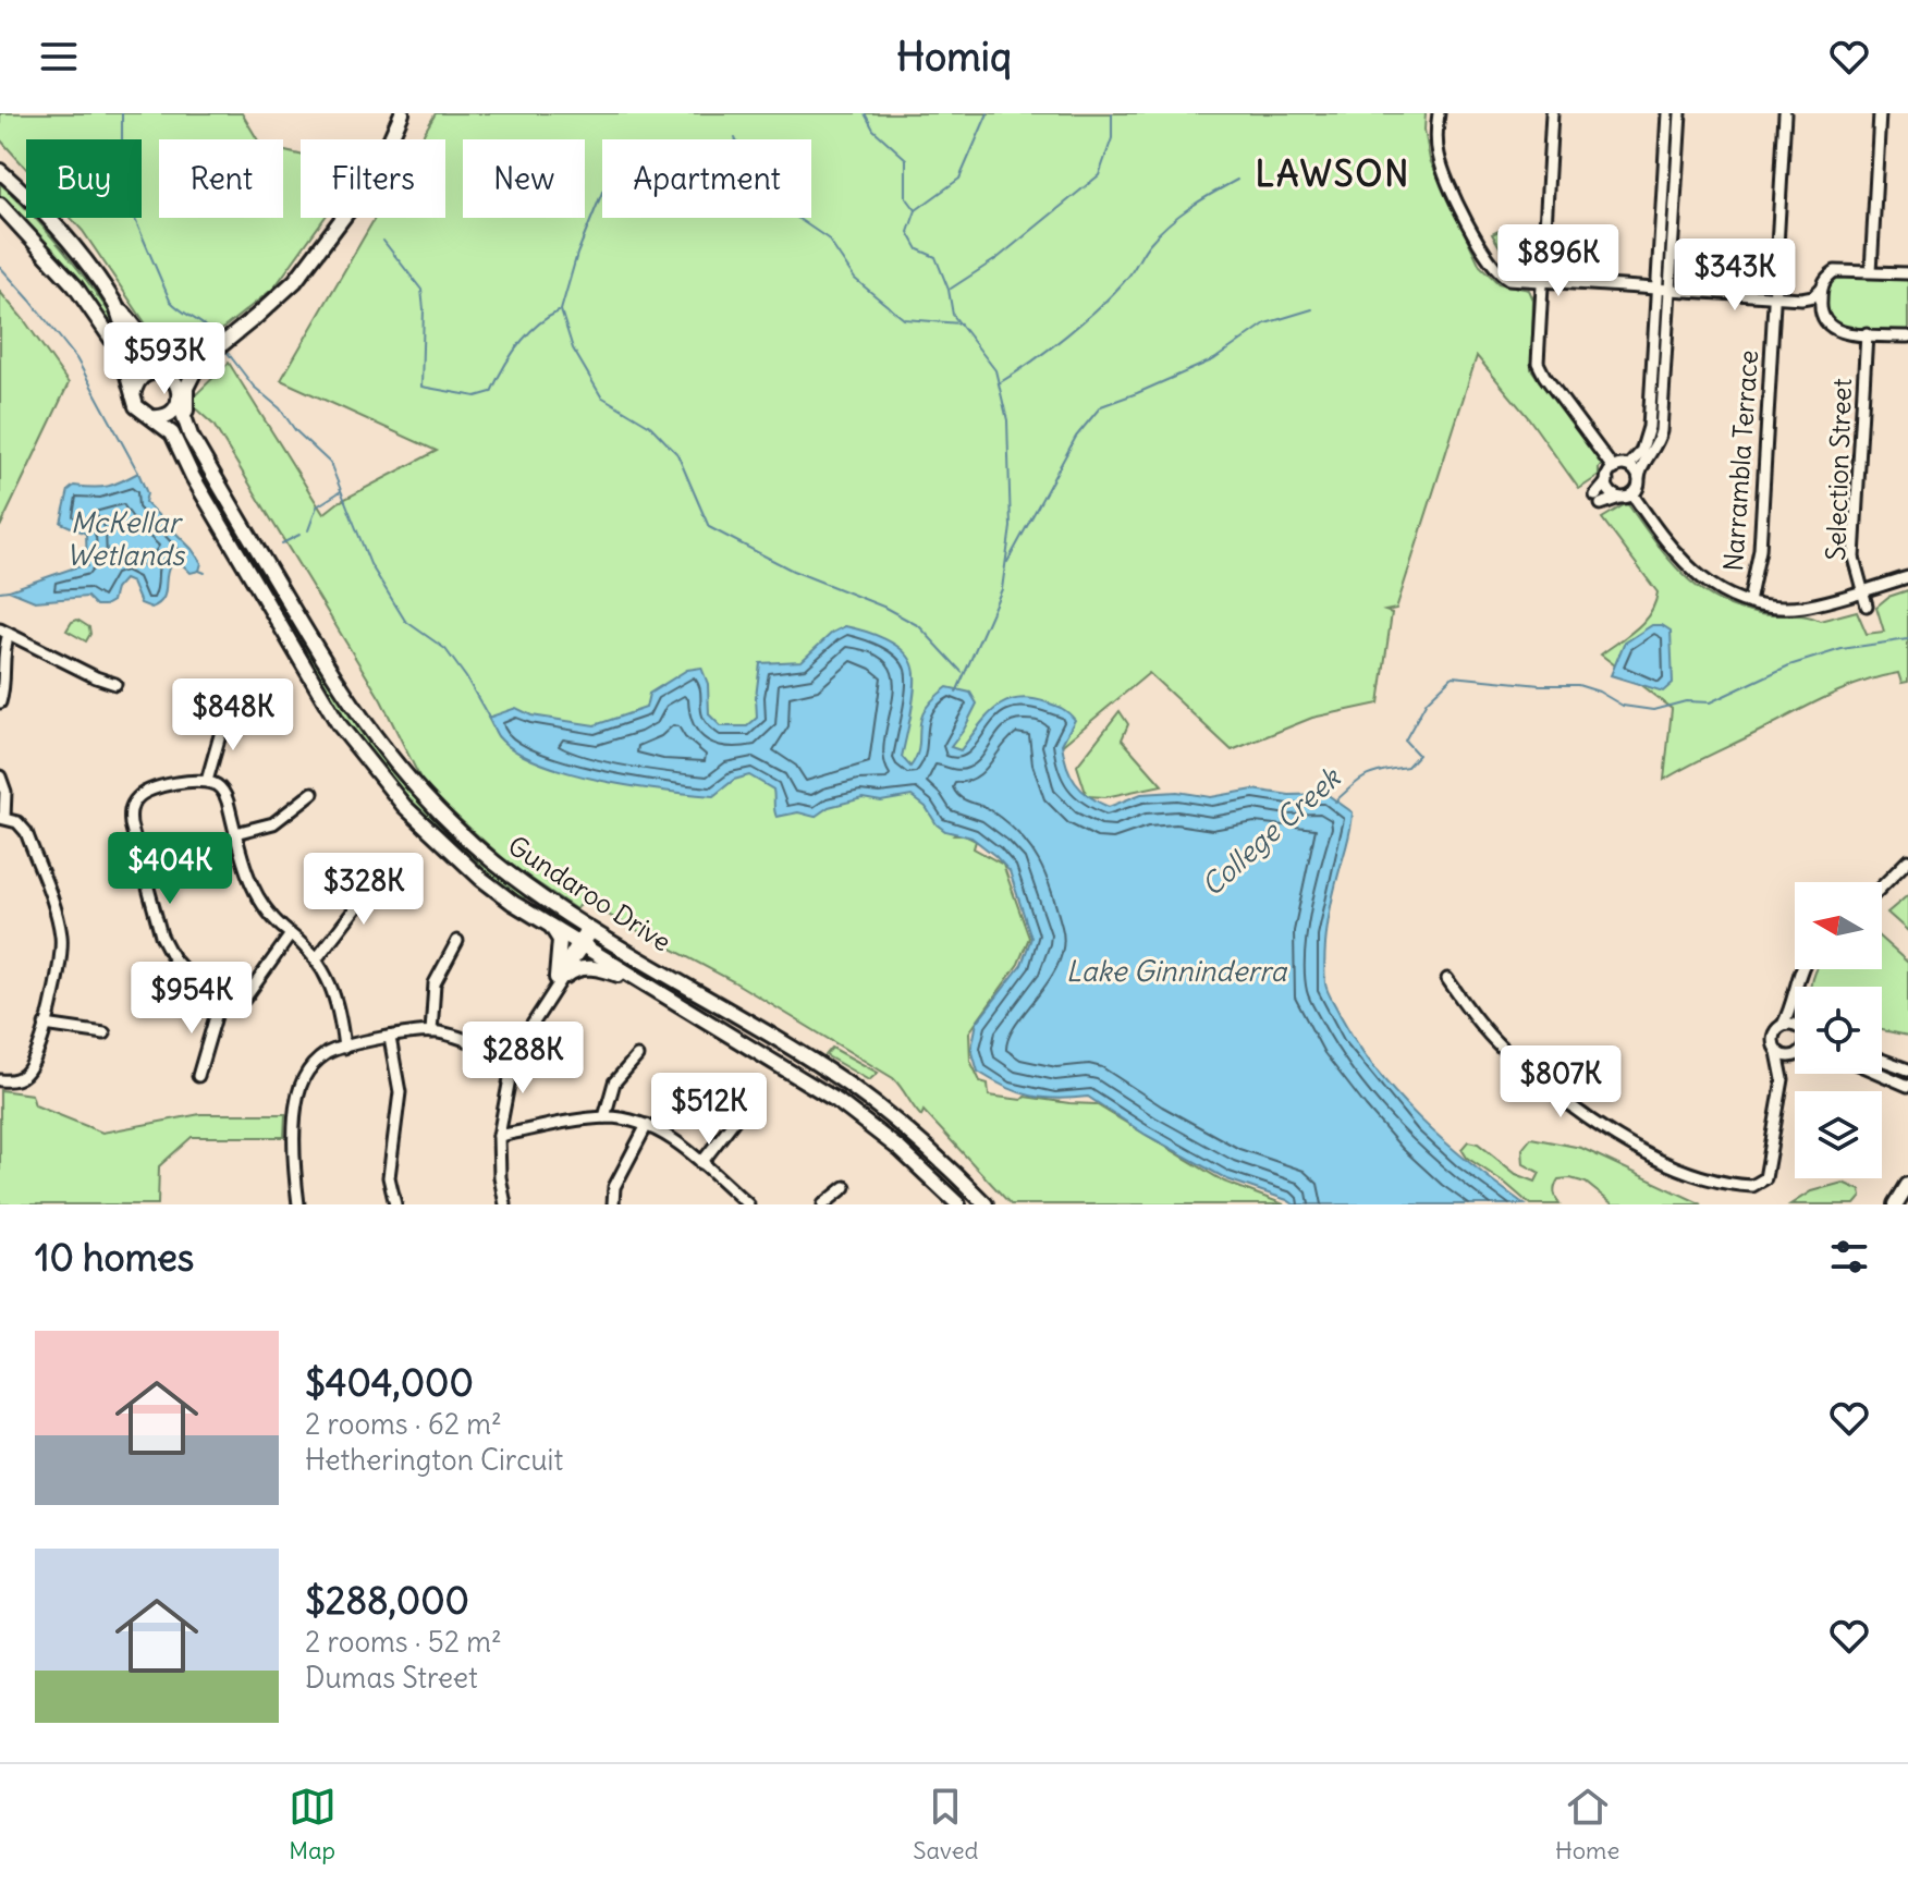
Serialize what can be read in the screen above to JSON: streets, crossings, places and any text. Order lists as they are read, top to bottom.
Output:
{
  "streets": {
    "main road": ["Gundaroo Drive"],
    "street": ["Narrambla Terrace", "Selection Street"]
  },
  "districts": ["LAWSON"],
  "water": ["McKellar Wetlands", "College Creek", "Lake Ginninderra"],
  "north": "left",
  "page": {
    "header": "Homiq",
    "chip": [
      "Buy",
      "Rent",
      "Filters",
      "New",
      "Apartment"
    ],
    "price": [
      "$896K",
      "$343K",
      "$593K",
      "$848K",
      "$404K",
      "$328K",
      "$954K",
      "$288K",
      "$807K",
      "$512K"
    ],
    "heading": "10 homes",
    "list": [
      {
        "name": "$404,000",
        "note": "2 rooms · 62 m² · Hetherington Circuit"
      },
      {
        "name": "$288,000",
        "note": "2 rooms · 52 m² · Dumas Street"
      }
    ],
    "tabs": ["Map", "Saved", "Home"]
  }
}
